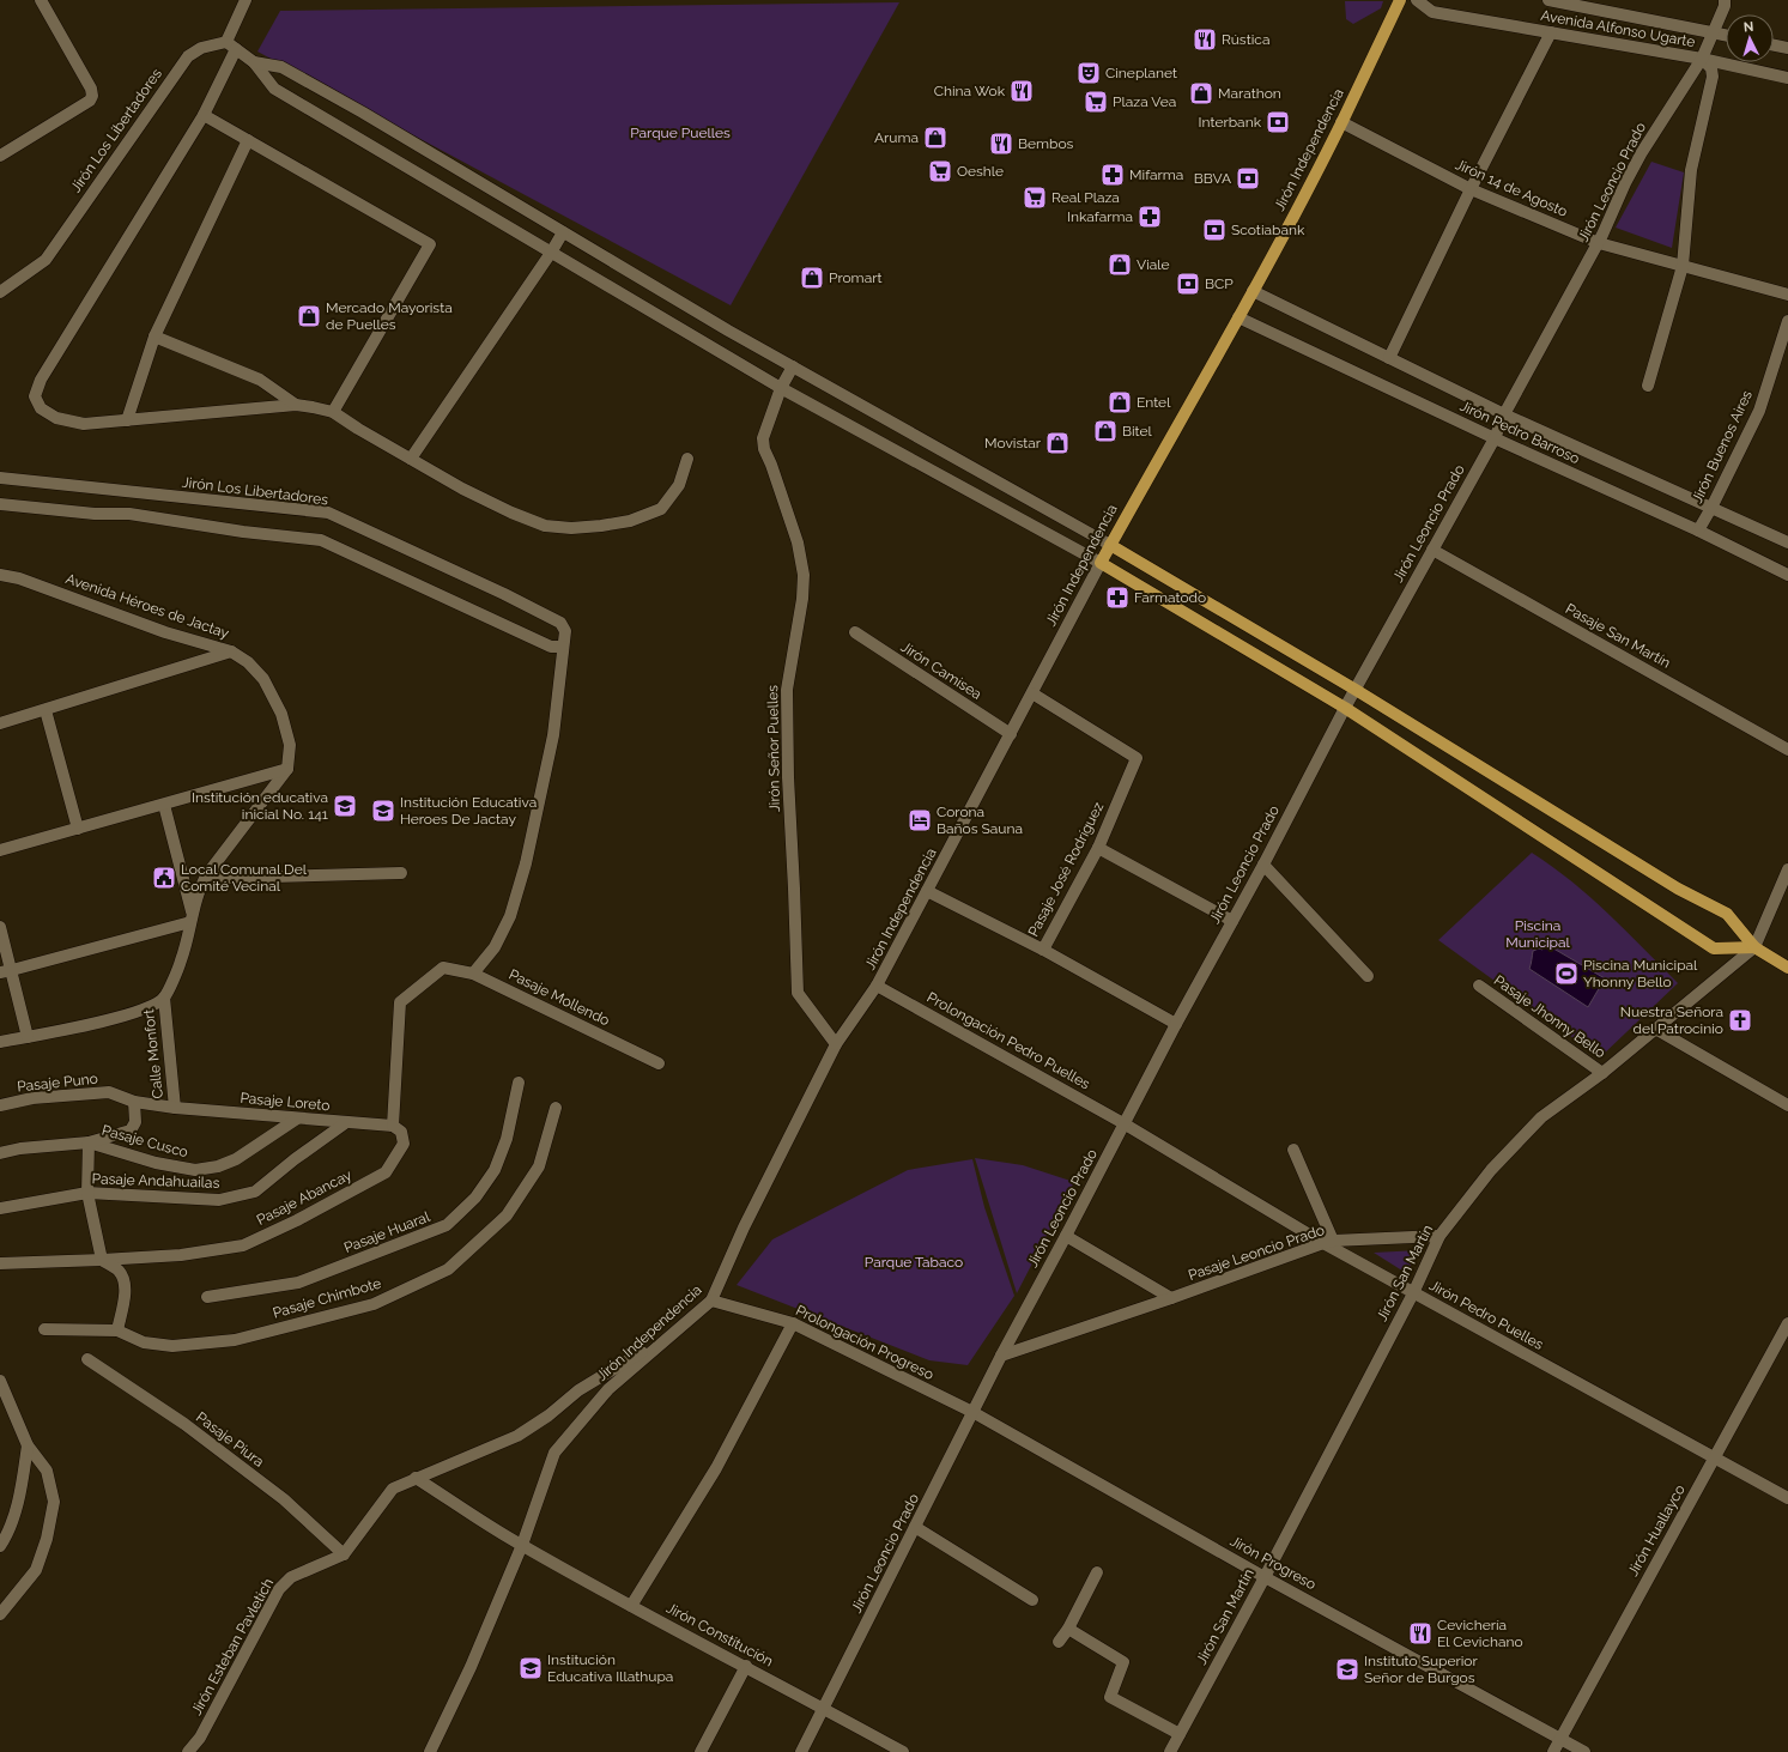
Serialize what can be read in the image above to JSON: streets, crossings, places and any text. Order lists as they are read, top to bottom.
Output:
{
  "streets": {
    "main road": ["Jirón Independencia"],
    "street": [
      "Avenida Alfonso Ugarte",
      "Jirón Los Libertadores",
      "Jirón Leoncio Prado",
      "Jirón 14 de Agosto",
      "Jirón Pedro Barroso",
      "Jirón Buenos Aires",
      "Avenida Héroes de Jactay",
      "Pasaje San Martín",
      "Jirón Camisea",
      "Jirón Señor Puelles",
      "Pasaje José Rodríguez",
      "Pasaje Mollendo",
      "Pasaje Jhonny Bello",
      "Prolongación Pedro Puelles",
      "Calle Monfort",
      "Pasaje Puno",
      "Pasaje Loreto",
      "Pasaje Cusco",
      "Pasaje Andahuailas",
      "Pasaje Abancay",
      "Pasaje Huaral",
      "Pasaje Leoncio Prado",
      "Jirón San Martín",
      "Pasaje Chimbote",
      "Jirón Pedro Puelles",
      "Prolongación Progreso",
      "Pasaje Piura",
      "Jirón Huallayco",
      "Jirón Progreso",
      "Jirón Constitución",
      "Jirón Esteban Pavletich"
    ]
  },
  "crossings": [
    ["Avenida Alfonso Ugarte", "Jirón Leoncio Prado"],
    ["Jirón Independencia", "Jirón 14 de Agosto"],
    ["Jirón Independencia", "Jirón Pedro Barroso"],
    ["Jirón Independencia", "Jirón Camisea"],
    ["Jirón Independencia", "Jirón Señor Puelles"],
    ["Jirón Independencia", "Pasaje José Rodríguez"],
    ["Jirón Independencia", "Prolongación Pedro Puelles"],
    ["Jirón Independencia", "Prolongación Progreso"],
    ["Jirón Independencia", "Jirón Constitución"],
    ["Jirón Independencia", "Jirón Esteban Pavletich"],
    ["Jirón Leoncio Prado", "Jirón 14 de Agosto"],
    ["Jirón Leoncio Prado", "Jirón Pedro Barroso"],
    ["Jirón Leoncio Prado", "Pasaje San Martín"],
    ["Jirón Leoncio Prado", "Prolongación Pedro Puelles"],
    ["Jirón Leoncio Prado", "Pasaje Leoncio Prado"],
    ["Jirón Leoncio Prado", "Jirón Pedro Puelles"],
    ["Jirón Leoncio Prado", "Prolongación Progreso"],
    ["Jirón Leoncio Prado", "Jirón Progreso"],
    ["Jirón Leoncio Prado", "Jirón Constitución"],
    ["Jirón Pedro Barroso", "Jirón Buenos Aires"],
    ["Pasaje Mollendo", "Pasaje Loreto"],
    ["Pasaje Mollendo", "Pasaje Abancay"],
    ["Pasaje Jhonny Bello", "Jirón San Martín"],
    ["Prolongación Pedro Puelles", "Jirón Pedro Puelles"],
    ["Calle Monfort", "Pasaje Puno"],
    ["Calle Monfort", "Pasaje Loreto"],
    ["Pasaje Puno", "Pasaje Loreto"],
    ["Pasaje Loreto", "Pasaje Cusco"],
    ["Pasaje Loreto", "Pasaje Andahuailas"],
    ["Pasaje Loreto", "Pasaje Abancay"],
    ["Pasaje Leoncio Prado", "Jirón San Martín"],
    ["Pasaje Leoncio Prado", "Jirón Pedro Puelles"],
    ["Jirón San Martín", "Jirón Pedro Puelles"],
    ["Jirón San Martín", "Jirón Progreso"],
    ["Jirón Pedro Puelles", "Jirón Huallayco"],
    ["Prolongación Progreso", "Jirón Progreso"],
    ["Pasaje Piura", "Jirón Esteban Pavletich"],
    ["Jirón Huallayco", "Jirón Progreso"],
    ["Jirón Constitución", "Jirón Esteban Pavletich"]
  ],
  "parks": ["Parque Puelles", "Piscina Municipal", "Parque Tabaco"],
  "places": {
    "restaurant": [
      "Rústica",
      "China Wok",
      "Bembos",
      "Cevichería El Cevichano"
    ],
    "theatre": ["Cineplanet"],
    "shop": [
      "Marathon",
      "Aruma",
      "Viale",
      "Promart",
      "Mercado Mayorista de Puelles",
      "Entel",
      "Bitel",
      "Movistar"
    ],
    "supermarket": ["Plaza Vea", "Oeshle", "Real Plaza"],
    "bank": [
      "Interbank",
      "BBVA",
      "Scotiabank",
      "BCP"
    ],
    "pharmacy": ["Mifarma", "Inkafarma", "Farmatodo"],
    "school or university": [
      "Institución educativa inicial No. 141",
      "Institución Educativa Heroes De Jactay",
      "Institución Educativa Illathupa",
      "Instituto Superior Señor de Burgos"
    ],
    "hotel": ["Corona Baños Sauna"],
    "public building": ["Local Comunal Del Comité Vecinal"],
    "sports": ["Piscina Municipal Yhonny Bello"],
    "church": ["Nuestra Señora del Patrocinio"]
  },
  "north": "top"
}
